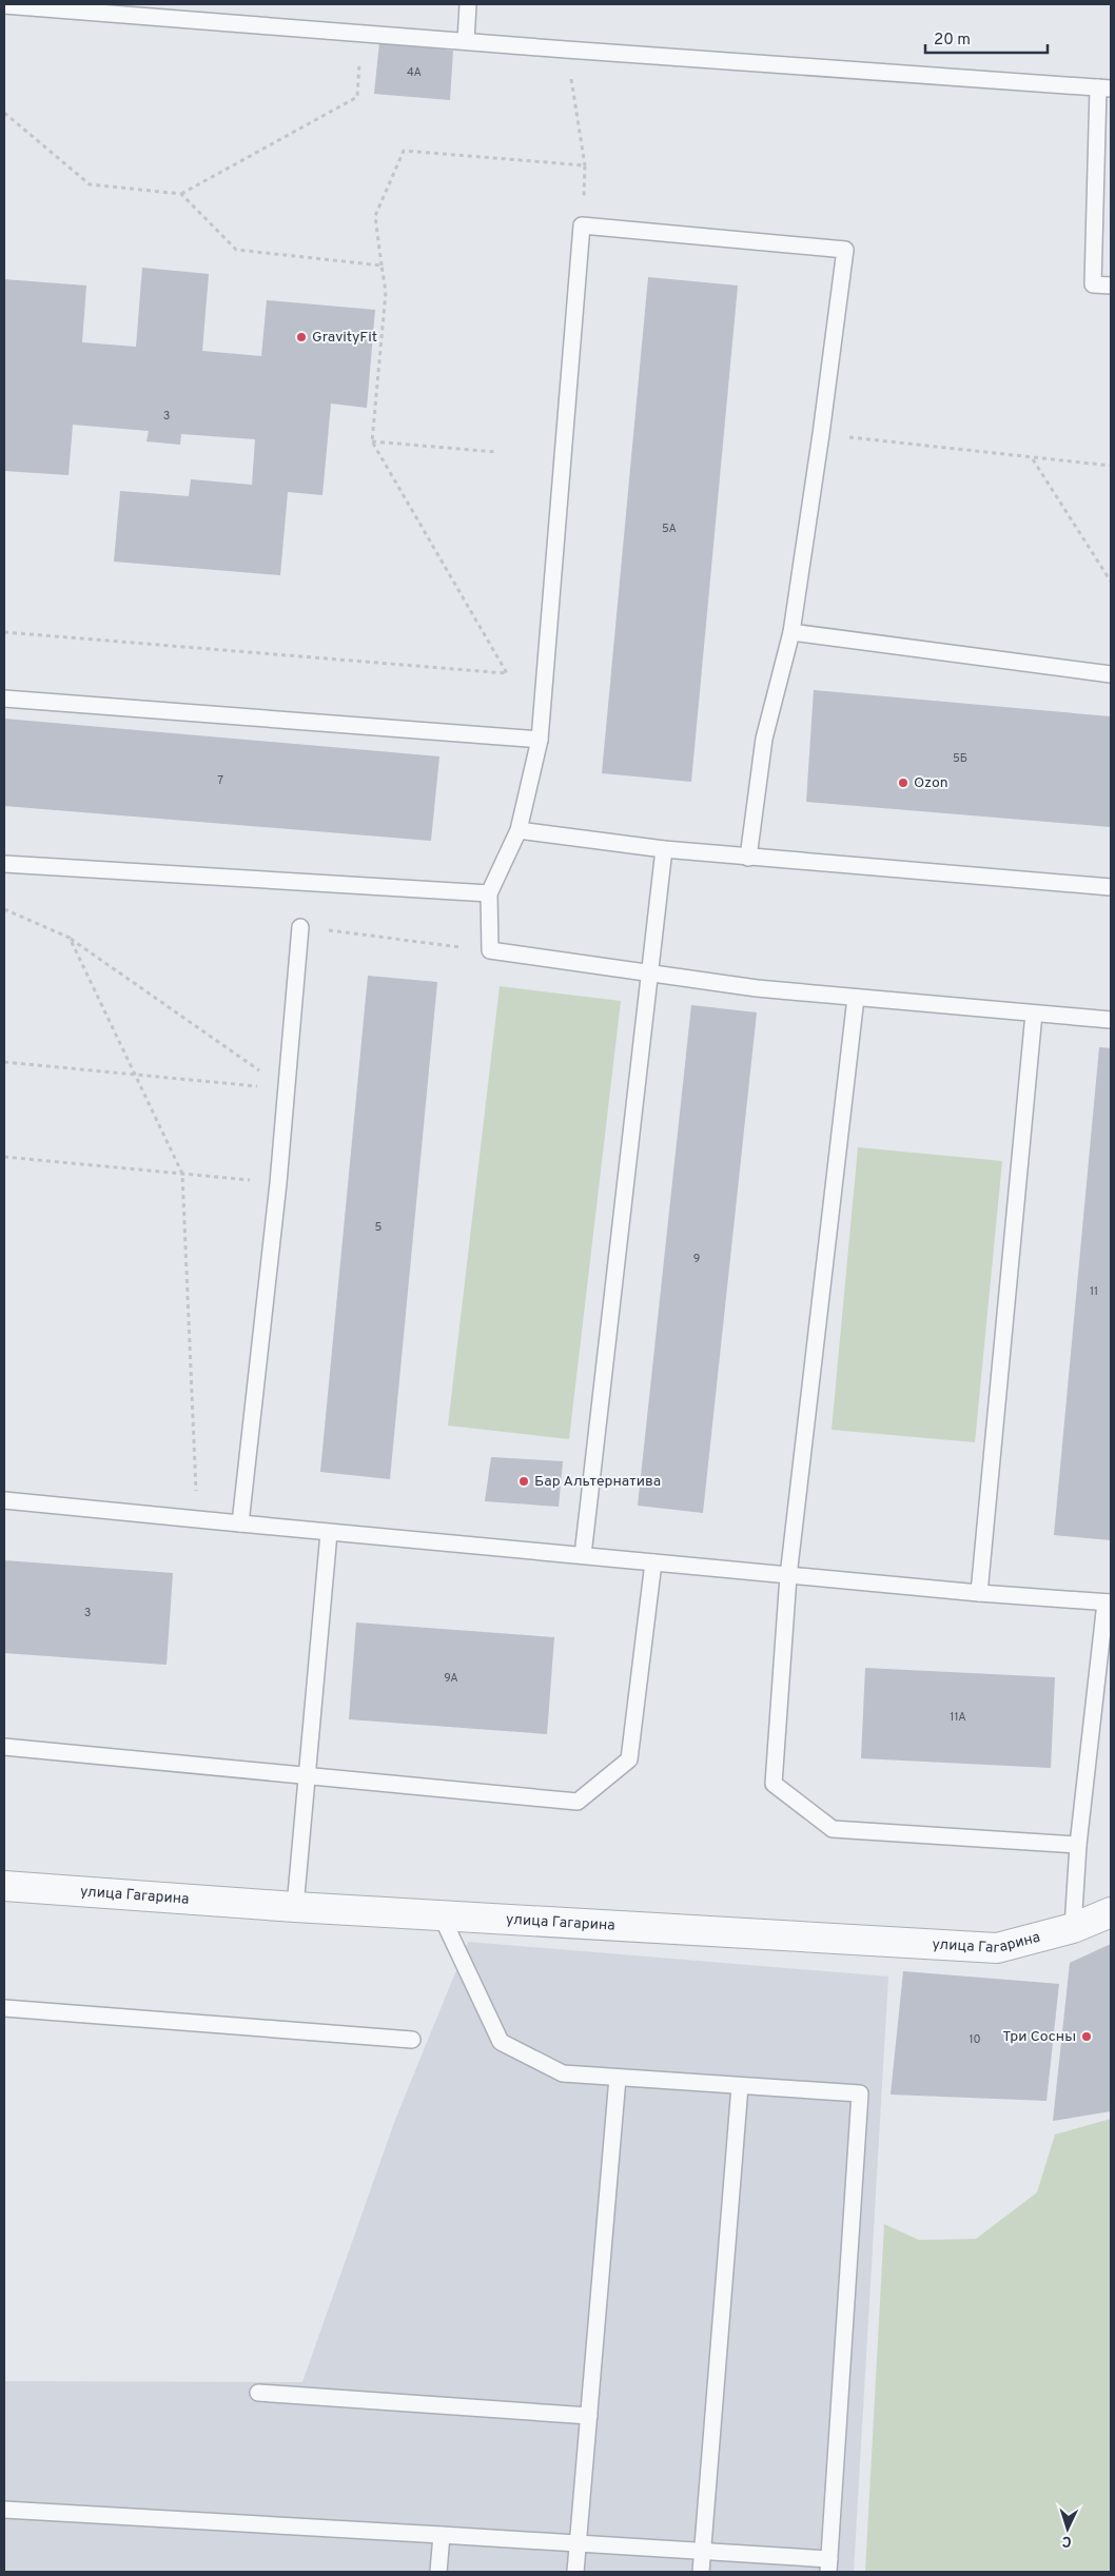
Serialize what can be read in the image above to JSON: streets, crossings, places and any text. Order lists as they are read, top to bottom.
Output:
{
  "streets": {
    "street": ["улица Гагарина"]
  },
  "places": [
    "GravityFit",
    "Ozon",
    "Бар Альтернатива",
    "Три Сосны"
  ],
  "house_numbers": [
    "4А",
    "3",
    "5А",
    "5Б",
    "7",
    "5",
    "9",
    "11",
    "3",
    "9А",
    "11А",
    "10"
  ],
  "scale_bar": "20 m",
  "north": "bottom"
}
